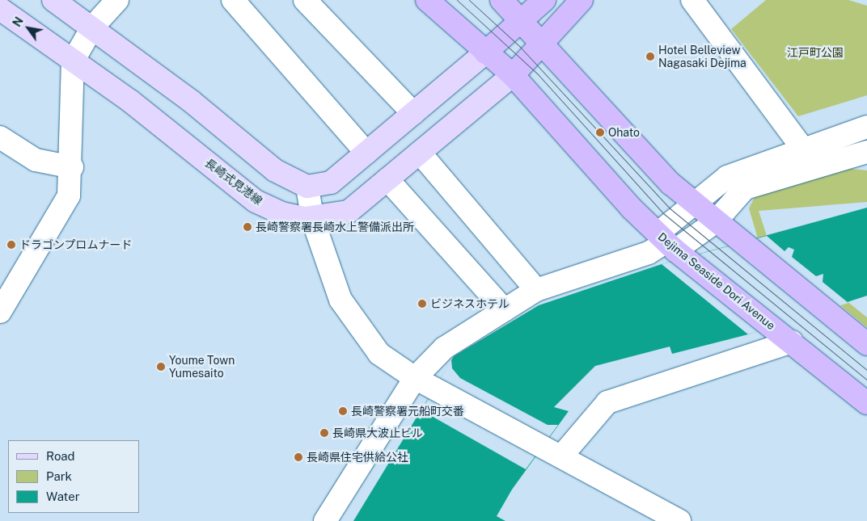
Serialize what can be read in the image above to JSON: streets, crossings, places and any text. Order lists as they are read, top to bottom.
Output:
{
  "streets": {
    "highway": ["Dejima Seaside Dori Avenue"],
    "main road": ["長崎式見港線"]
  },
  "crossings": [
    ["長崎式見港線", "Dejima Seaside Dori Avenue"]
  ],
  "parks": ["江戸町公園"],
  "places": [
    "Hotel Belleview Nagasaki Dejima",
    "Ohato",
    "長崎警察署長崎水上警備派出所",
    "ドラゴンプロムナード",
    "ビジネスホテル",
    "Youme Town Yumesaito",
    "長崎警察署元船町交番",
    "長崎県大波止ビル",
    "長崎県住宅供給公社"
  ],
  "legend": ["Road", "Park", "Water"],
  "north": "top left"
}
